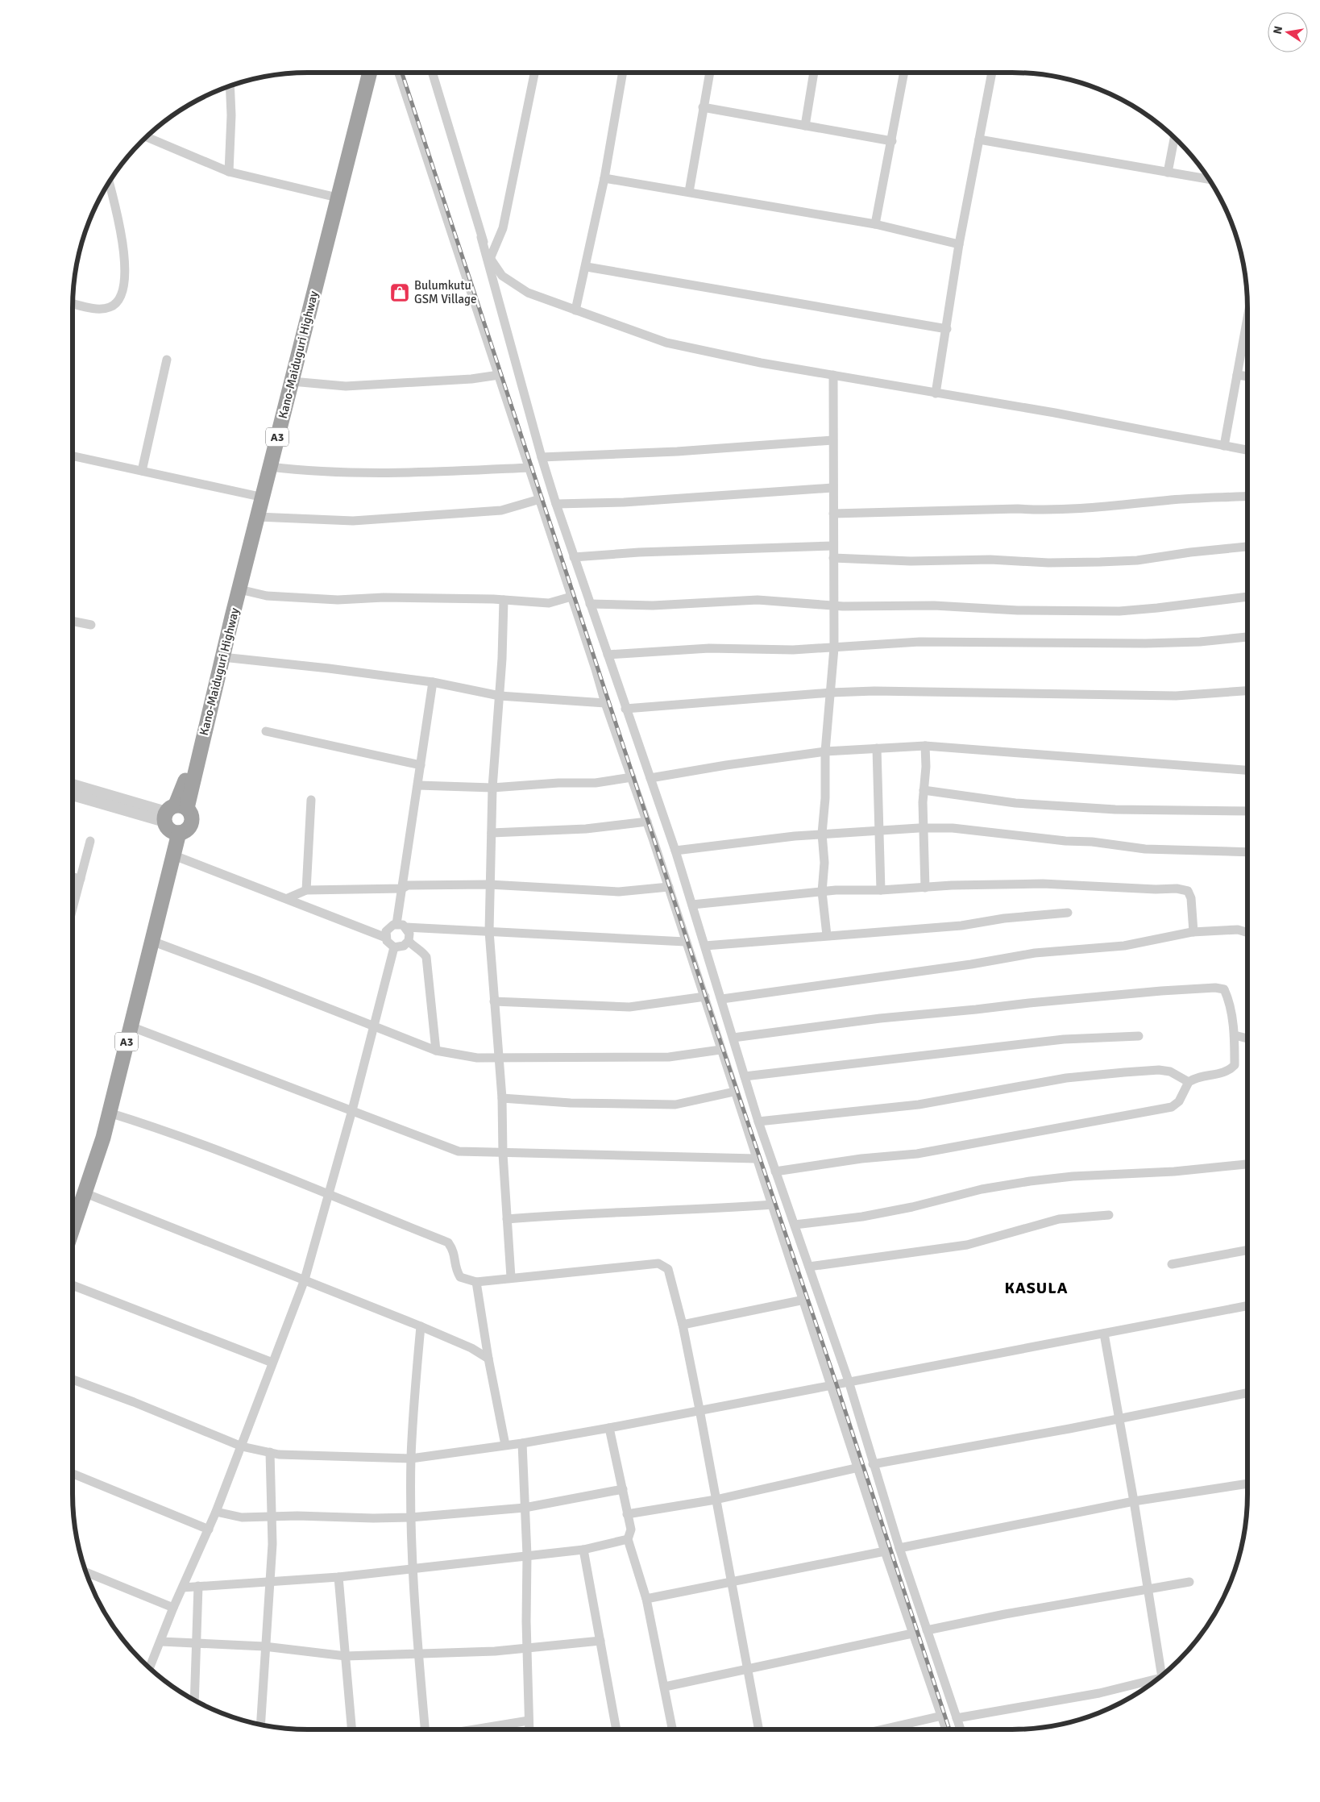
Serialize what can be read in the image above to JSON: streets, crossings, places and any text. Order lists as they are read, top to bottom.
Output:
{
  "streets": {
    "highway": ["Kano-Maiduguri Highway", "A3"]
  },
  "districts": ["KASULA"],
  "places": {
    "shop": ["Bulumkutu GSM Village"]
  },
  "north": "left"
}
